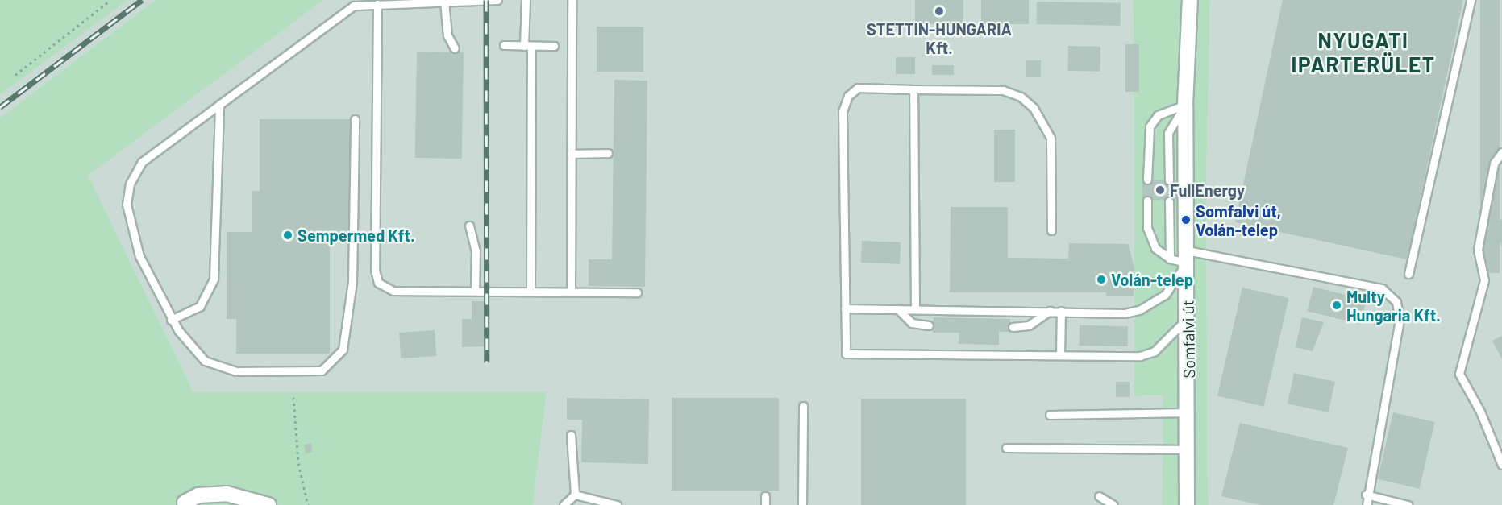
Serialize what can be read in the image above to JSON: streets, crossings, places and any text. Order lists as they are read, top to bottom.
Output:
{
  "streets": {
    "street": ["Somfalvi út"]
  },
  "districts": ["NYUGATI IPARTERÜLET"],
  "places": [
    "STETTIN-HUNGARIA Kft.",
    "FullEnergy",
    "Somfalvi út, Volán-telep",
    "Sempermed Kft.",
    "Volán-telep",
    "Multy Hungaria Kft."
  ]
}
